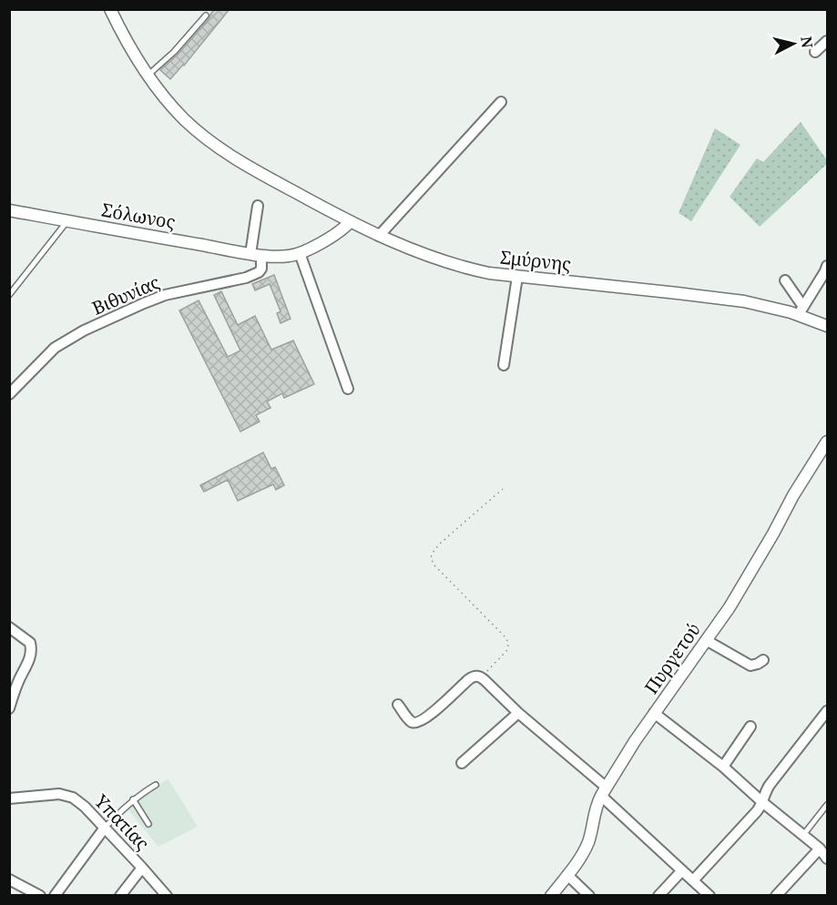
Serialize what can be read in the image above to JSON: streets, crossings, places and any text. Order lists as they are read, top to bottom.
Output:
{
  "streets": {
    "street": [
      "Σόλωνος",
      "Σμύρνης",
      "Βιθυνίας",
      "Πυργετού",
      "Υπατίας"
    ]
  },
  "crossings": [
    ["Σόλωνος", "Βιθυνίας"]
  ],
  "north": "right"
}
